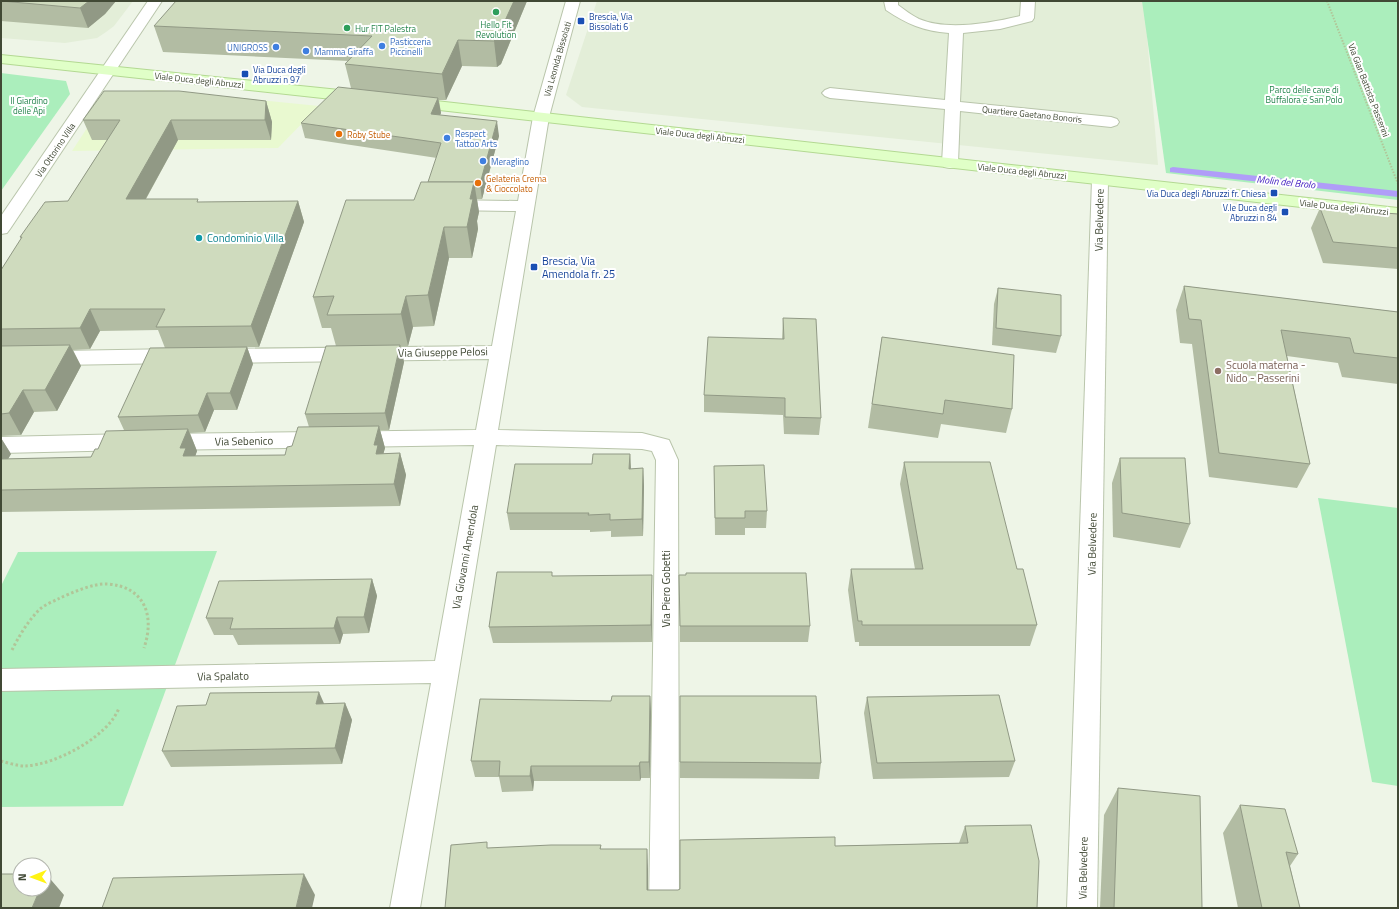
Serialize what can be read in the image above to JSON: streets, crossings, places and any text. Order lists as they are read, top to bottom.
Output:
{
  "streets": {
    "main road": ["Viale Duca degli Abruzzi"],
    "street": [
      "Via Leonida Bissolati",
      "Quartiere Gaetano Bonoris",
      "Via Ottorino Villa",
      "Via Belvedere",
      "Via Giuseppe Pelosi",
      "Via Sebenico",
      "Via Giovanni Amendola",
      "Via Piero Gobetti",
      "Via Spalato"
    ],
    "path": ["Via Gian Battista Passerini"]
  },
  "crossings": [
    ["Via Leonida Bissolati", "Viale Duca degli Abruzzi"],
    ["Via Leonida Bissolati", "Via Giovanni Amendola"],
    ["Viale Duca degli Abruzzi", "Via Ottorino Villa"],
    ["Viale Duca degli Abruzzi", "Via Belvedere"],
    ["Viale Duca degli Abruzzi", "Via Giovanni Amendola"],
    ["Via Giuseppe Pelosi", "Via Giovanni Amendola"],
    ["Via Sebenico", "Via Giovanni Amendola"],
    ["Via Sebenico", "Via Piero Gobetti"],
    ["Via Giovanni Amendola", "Via Piero Gobetti"],
    ["Via Giovanni Amendola", "Via Spalato"]
  ],
  "water": ["Molin del Brolo"],
  "parks": ["Parco delle cave di Buffalora e San Polo", "Il Giardino delle Api"],
  "places": {
    "other": [
      "Hello Fit Revolution",
      "Hur FIT Palestra",
      "Pasticceria Piccinelli",
      "UNIGROSS",
      "Mamma Giraffa",
      "Roby Stube",
      "Respect Tattoo Arts",
      "Meraglino",
      "Gelateria Crema & Cioccolato",
      "Condominio Villa",
      "Scuola materna - Nido - Passerini"
    ],
    "transit": [
      "Brescia, Via Bissolati 6",
      "Via Duca degli Abruzzi n 97",
      "Via Duca degli Abruzzi fr. Chiesa",
      "V.le Duca degli Abruzzi n 84",
      "Brescia, Via Amendola fr. 25"
    ]
  },
  "north": "left"
}
